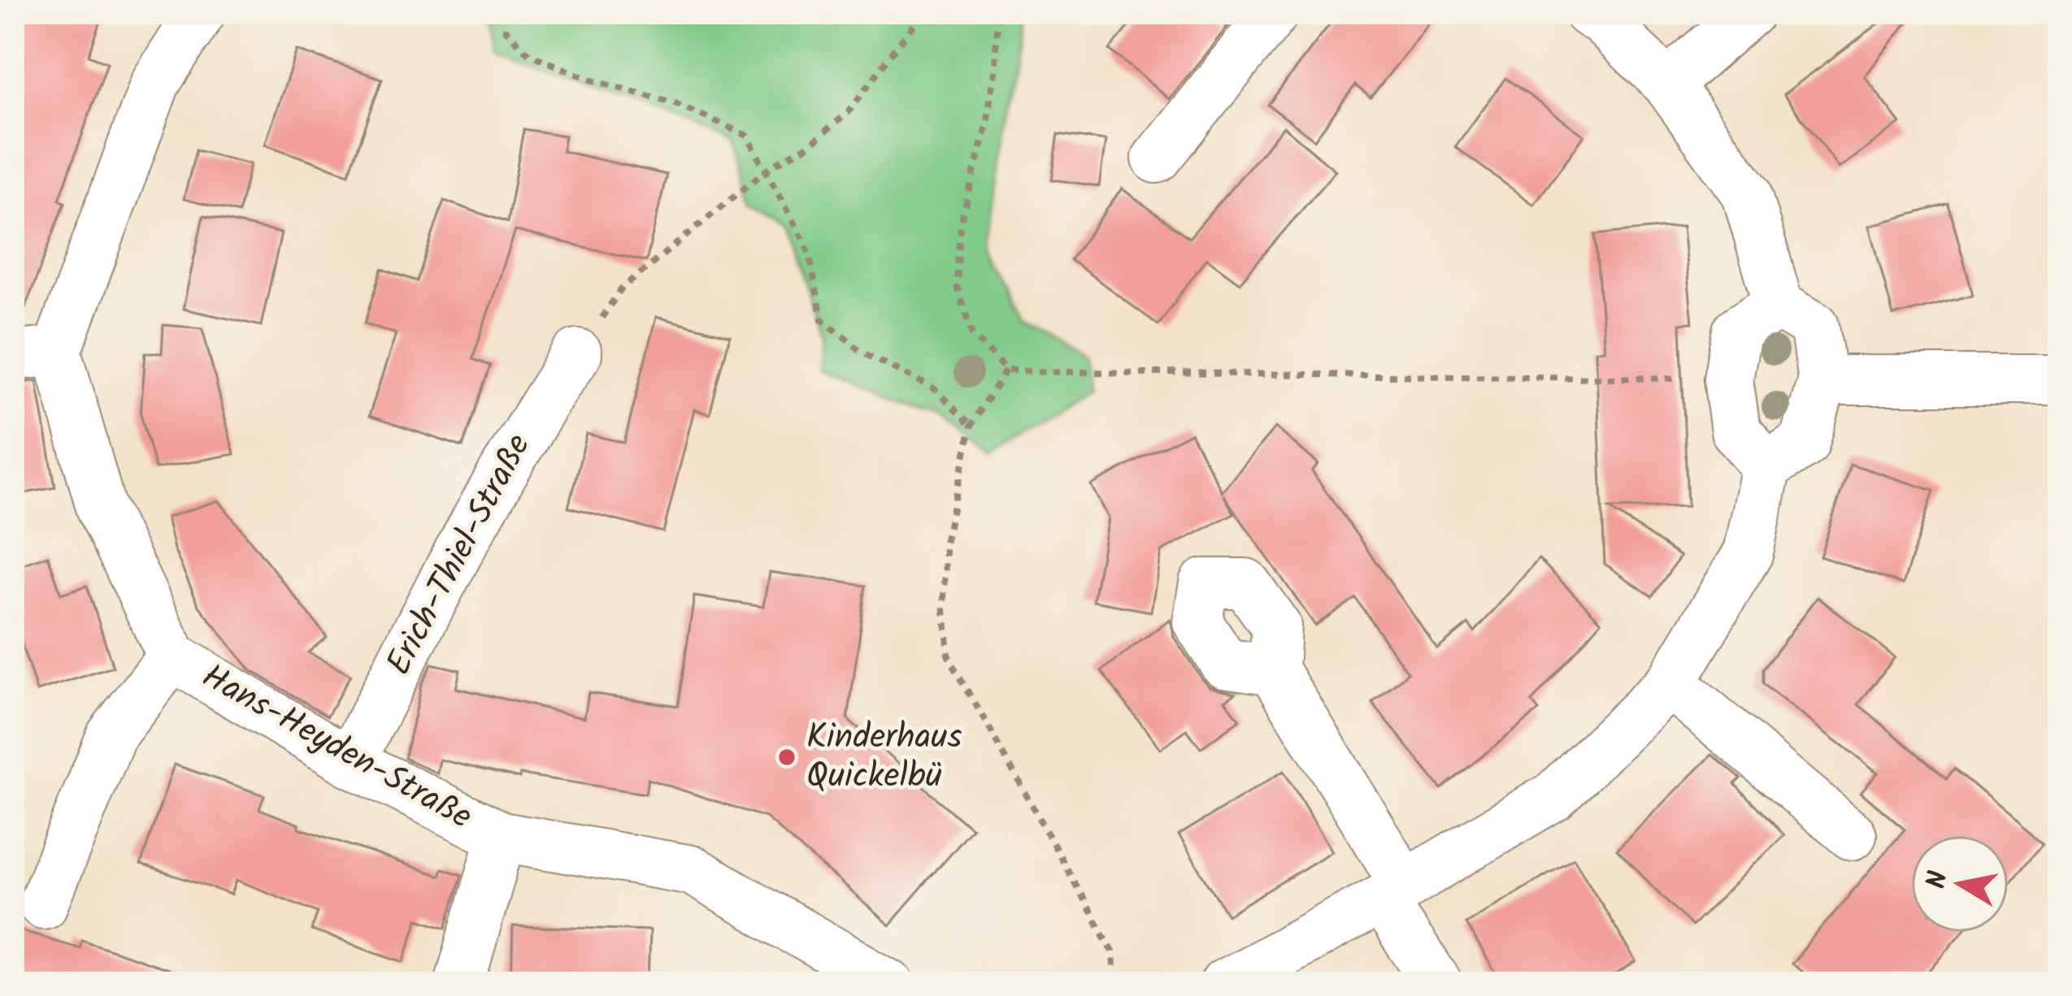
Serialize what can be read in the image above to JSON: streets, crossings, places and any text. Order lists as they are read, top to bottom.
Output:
{
  "streets": {
    "street": ["Erich-Thiel-Straße", "Hans-Heyden-Straße"]
  },
  "crossings": [
    ["Erich-Thiel-Straße", "Hans-Heyden-Straße"]
  ],
  "places": ["Kinderhaus Quickelbü"],
  "north": "left"
}
